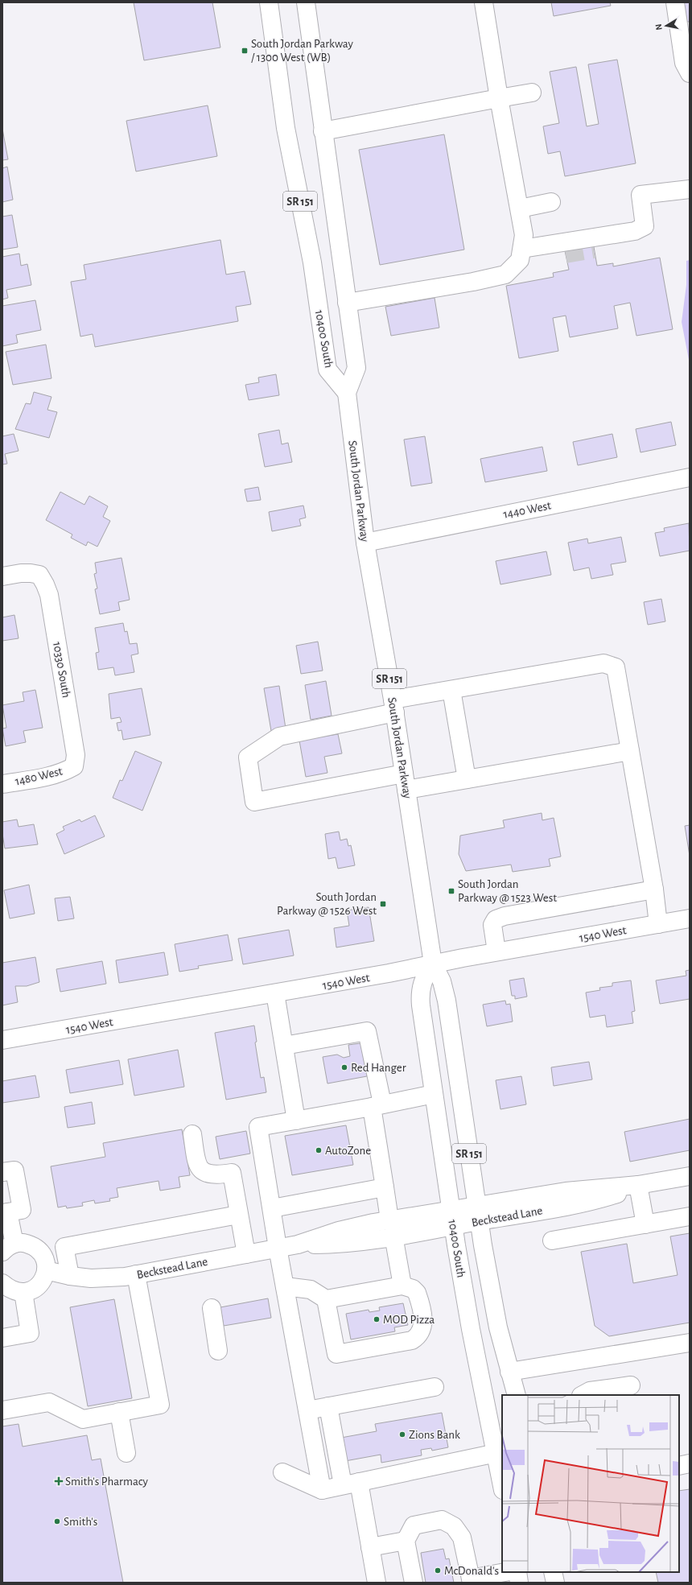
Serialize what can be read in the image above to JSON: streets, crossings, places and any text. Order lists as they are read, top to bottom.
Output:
{
  "streets": {
    "main road": [
      "SR 151",
      "10400 South",
      "South Jordan Parkway",
      "1440 West",
      "10330 South",
      "1480 West",
      "1540 West",
      "Beckstead Lane"
    ]
  },
  "crossings": [
    ["SR 151", "10400 South"],
    ["SR 151", "South Jordan Parkway"],
    ["SR 151", "1540 West"],
    ["SR 151", "Beckstead Lane"],
    ["10400 South", "South Jordan Parkway"],
    ["10400 South", "1540 West"],
    ["10400 South", "Beckstead Lane"],
    ["South Jordan Parkway", "1440 West"],
    ["South Jordan Parkway", "1540 West"],
    ["10330 South", "1480 West"]
  ],
  "places": {
    "transit": ["South Jordan Parkway / 1300 West (WB)", "South Jordan Parkway @ 1523 West", "South Jordan Parkway @ 1526 West"],
    "other": [
      "Red Hanger",
      "AutoZone",
      "MOD Pizza",
      "Zions Bank",
      "Smith's",
      "McDonald's"
    ],
    "health": ["Smith's Pharmacy"]
  },
  "north": "left"
}
